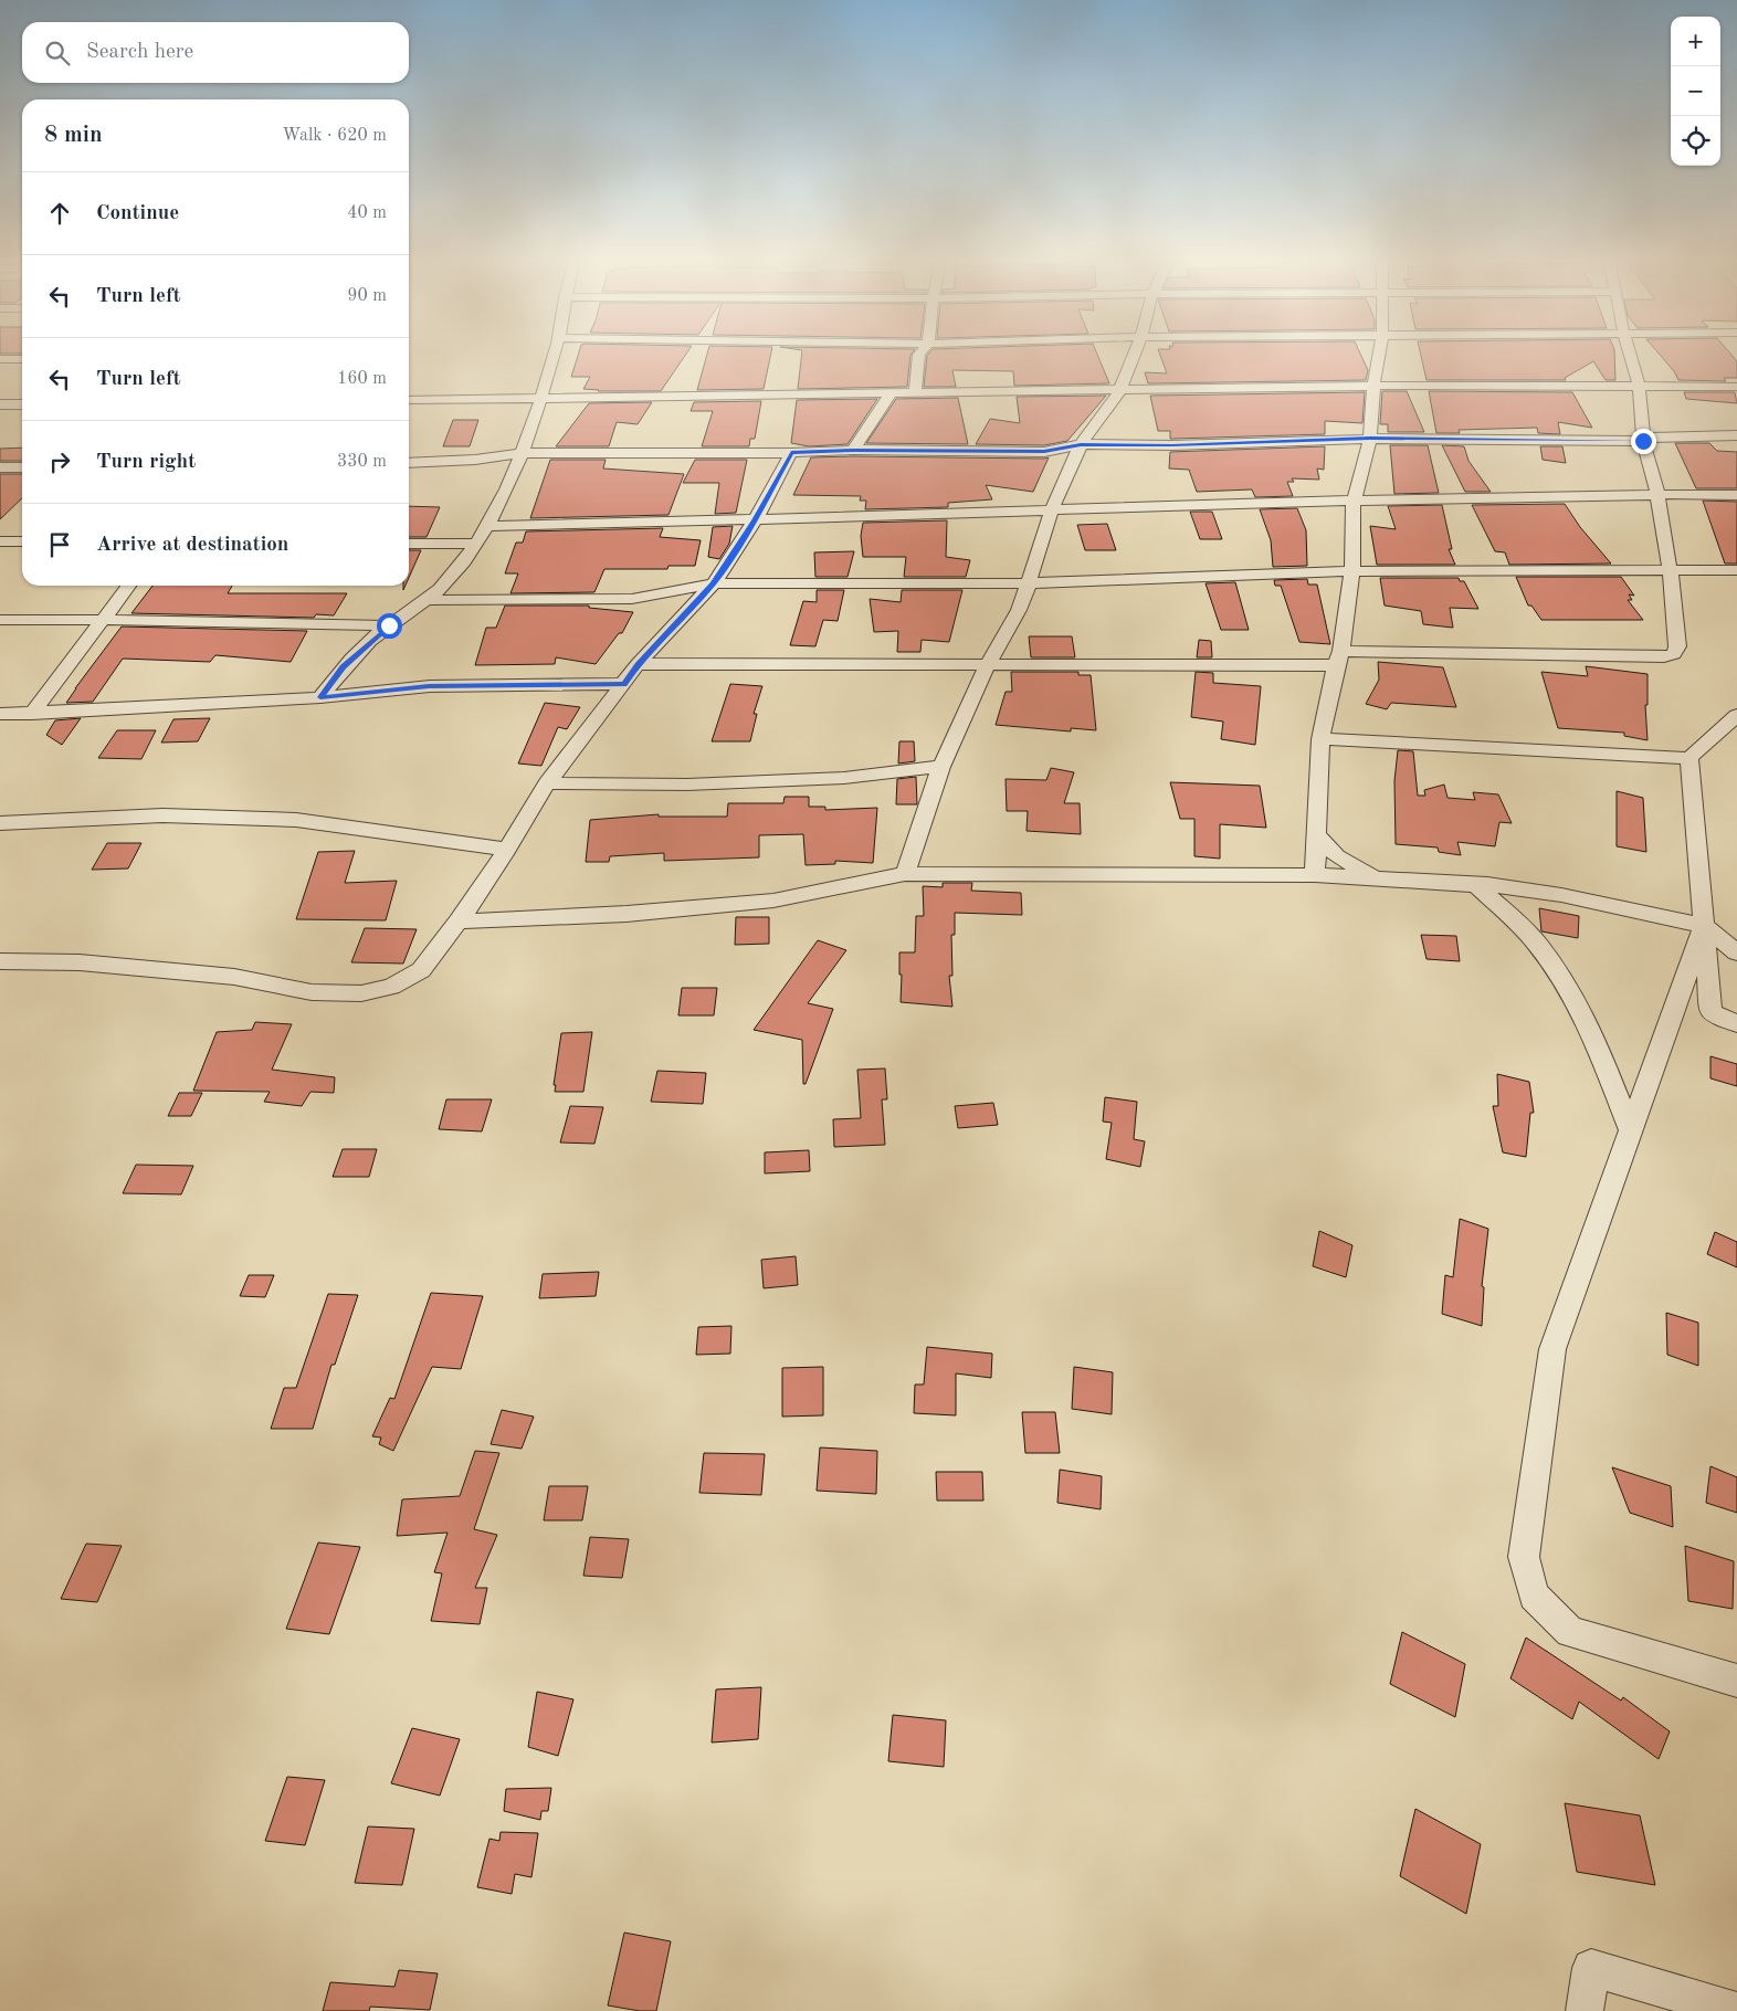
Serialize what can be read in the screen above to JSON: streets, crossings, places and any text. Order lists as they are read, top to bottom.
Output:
{
  "page": {
    "map_buttons": ["+", "−"],
    "search": "Search here",
    "heading": ["8 min", "Walk · 620 m"],
    "list": [
      ["Continue", "40 m"],
      ["Turn left", "90 m"],
      ["Turn left", "160 m"],
      ["Turn right", "330 m"],
      "Arrive at destination"
    ]
  }
}
